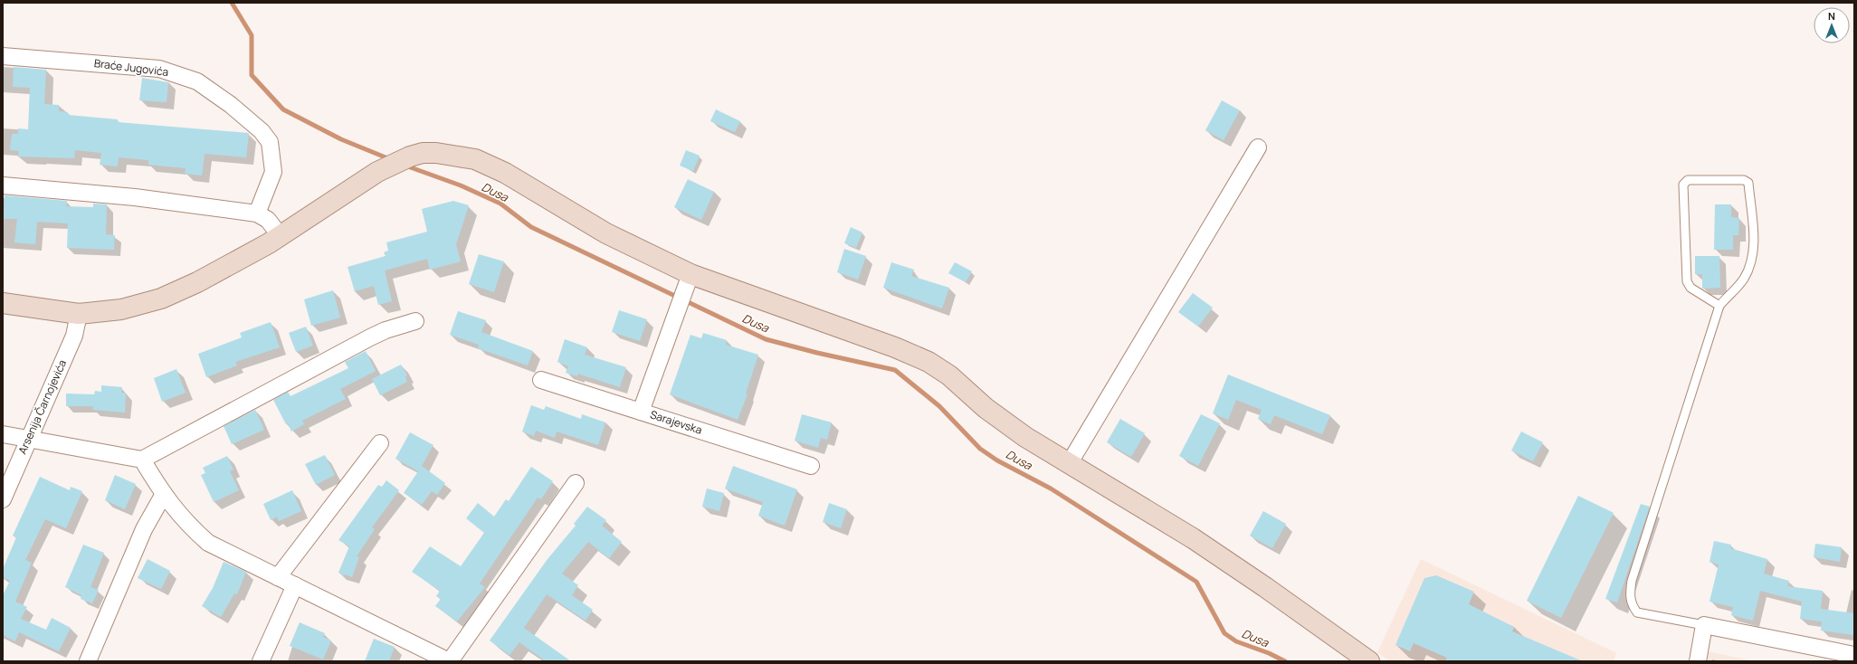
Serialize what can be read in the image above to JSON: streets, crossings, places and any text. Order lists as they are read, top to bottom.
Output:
{
  "streets": {
    "street": ["Braće Jugovića", "Arsenija Čarnojevića", "Sarajevska"]
  },
  "water": ["Dusa"],
  "north": "top"
}
